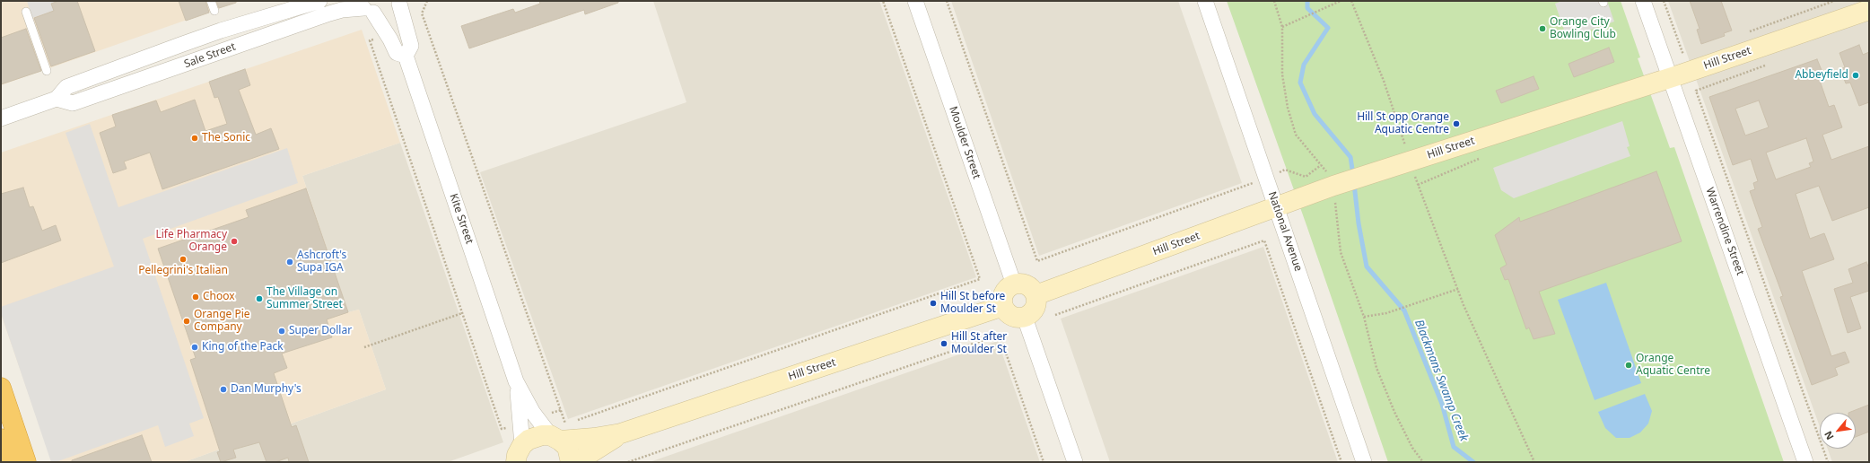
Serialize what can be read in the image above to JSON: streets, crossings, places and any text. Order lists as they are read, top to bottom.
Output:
{
  "streets": {
    "street": [
      "Sale Street",
      "Hill Street",
      "Moulder Street",
      "Kite Street",
      "National Avenue",
      "Warrendine Street"
    ]
  },
  "crossings": [
    ["Sale Street", "Kite Street"],
    ["Hill Street", "Moulder Street"],
    ["Hill Street", "Kite Street"],
    ["Hill Street", "National Avenue"],
    ["Hill Street", "Warrendine Street"]
  ],
  "water": ["Blackmans Swamp Creek"],
  "places": [
    "Orange City Bowling Club",
    "Abbeyfield",
    "Hill St opp Orange Aquatic Centre",
    "The Sonic",
    "Life Pharmacy Orange",
    "Pellegrini's Italian",
    "Ashcroft's Supa IGA",
    "Choox",
    "The Village on Summer Street",
    "Hill St before Moulder St",
    "Orange Pie Company",
    "Super Dollar",
    "Hill St after Moulder St",
    "King of the Pack",
    "Orange Aquatic Centre",
    "Dan Murphy's"
  ],
  "north": "bottom left"
}
